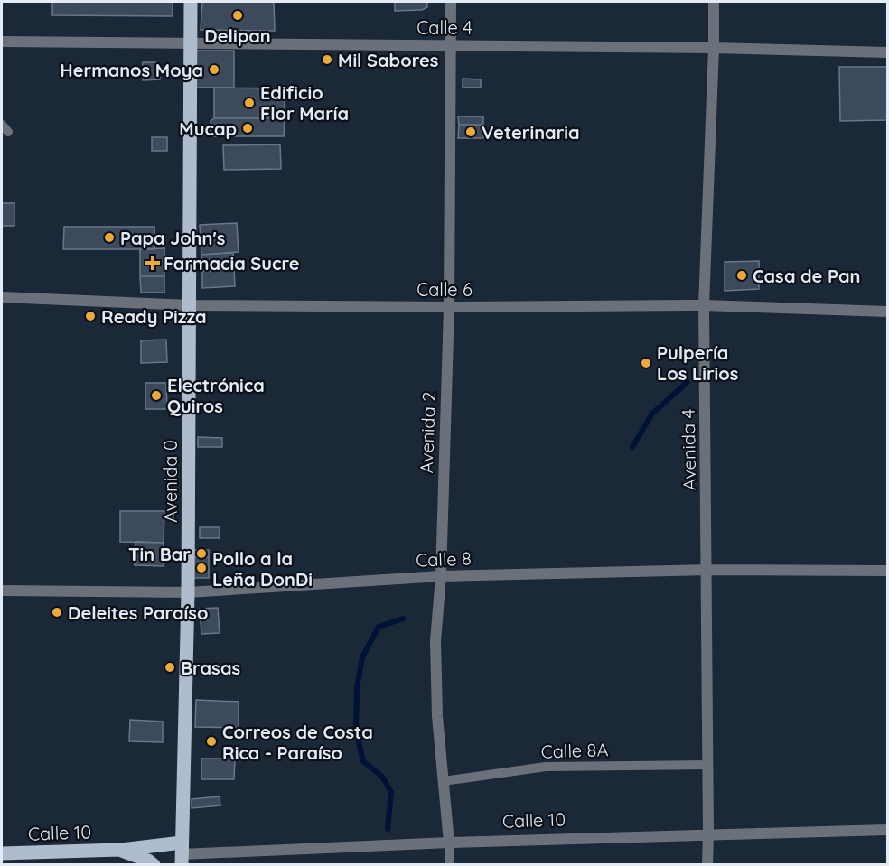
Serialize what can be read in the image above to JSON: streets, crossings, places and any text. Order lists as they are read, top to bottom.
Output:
{
  "streets": {
    "main road": ["Avenida 0", "Calle 10"],
    "street": [
      "Calle 4",
      "Calle 6",
      "Avenida 2",
      "Avenida 4",
      "Calle 8"
    ],
    "lane": ["Calle 8A"]
  },
  "crossings": [
    ["Calle 4", "Avenida 2"],
    ["Calle 4", "Avenida 4"],
    ["Calle 4", "Avenida 0"],
    ["Calle 6", "Avenida 2"],
    ["Calle 6", "Avenida 4"],
    ["Calle 6", "Avenida 0"],
    ["Avenida 2", "Calle 8"],
    ["Avenida 2", "Calle 8A"],
    ["Avenida 2", "Calle 10"],
    ["Avenida 4", "Calle 8"],
    ["Avenida 4", "Calle 8A"],
    ["Avenida 4", "Calle 10"],
    ["Avenida 0", "Calle 8"],
    ["Avenida 0", "Calle 10"]
  ],
  "places": {
    "other": [
      "Delipan",
      "Mil Sabores",
      "Hermanos Moya",
      "Edificio Flor María",
      "Mucap",
      "Veterinaria",
      "Papa John's",
      "Casa de Pan",
      "Ready Pizza",
      "Pulpería Los Lirios",
      "Electrónica Quiros",
      "Tin Bar",
      "Pollo a la Leña DonDi",
      "Deleites Paraíso",
      "Brasas",
      "Correos de Costa Rica - Paraíso"
    ],
    "health": ["Farmacia Sucre"]
  }
}
